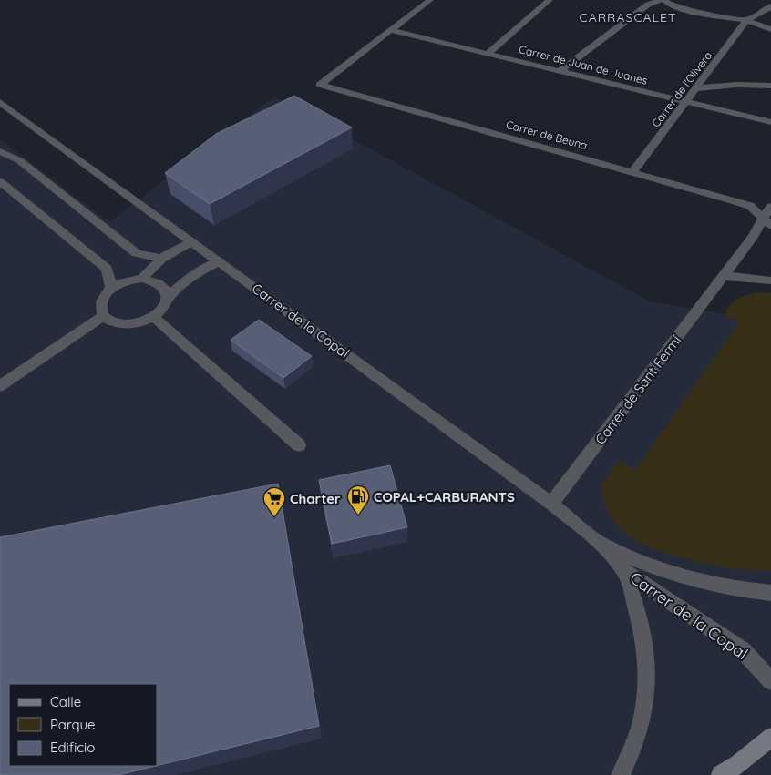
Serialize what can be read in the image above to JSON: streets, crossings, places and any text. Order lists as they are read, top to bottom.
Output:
{
  "streets": {
    "street": [
      "Carrer de Juan de Juanes",
      "Carrer de l'Olivera",
      "Carrer de Beuna",
      "Carrer de la Copal",
      "Carrer de Sant Fermí"
    ]
  },
  "crossings": [
    ["Carrer de Juan de Juanes", "Carrer de l'Olivera"],
    ["Carrer de Juan de Juanes", "Carrer de Beuna"],
    ["Carrer de l'Olivera", "Carrer de Beuna"],
    ["Carrer de Beuna", "Carrer de Sant Fermí"],
    ["Carrer de la Copal", "Carrer de Sant Fermí"]
  ],
  "districts": ["CARRASCALET"],
  "places": {
    "fuel station": ["COPAL+CARBURANTS"],
    "supermarket": ["Charter"]
  },
  "legend": ["Calle", "Parque", "Edificio"]
}
